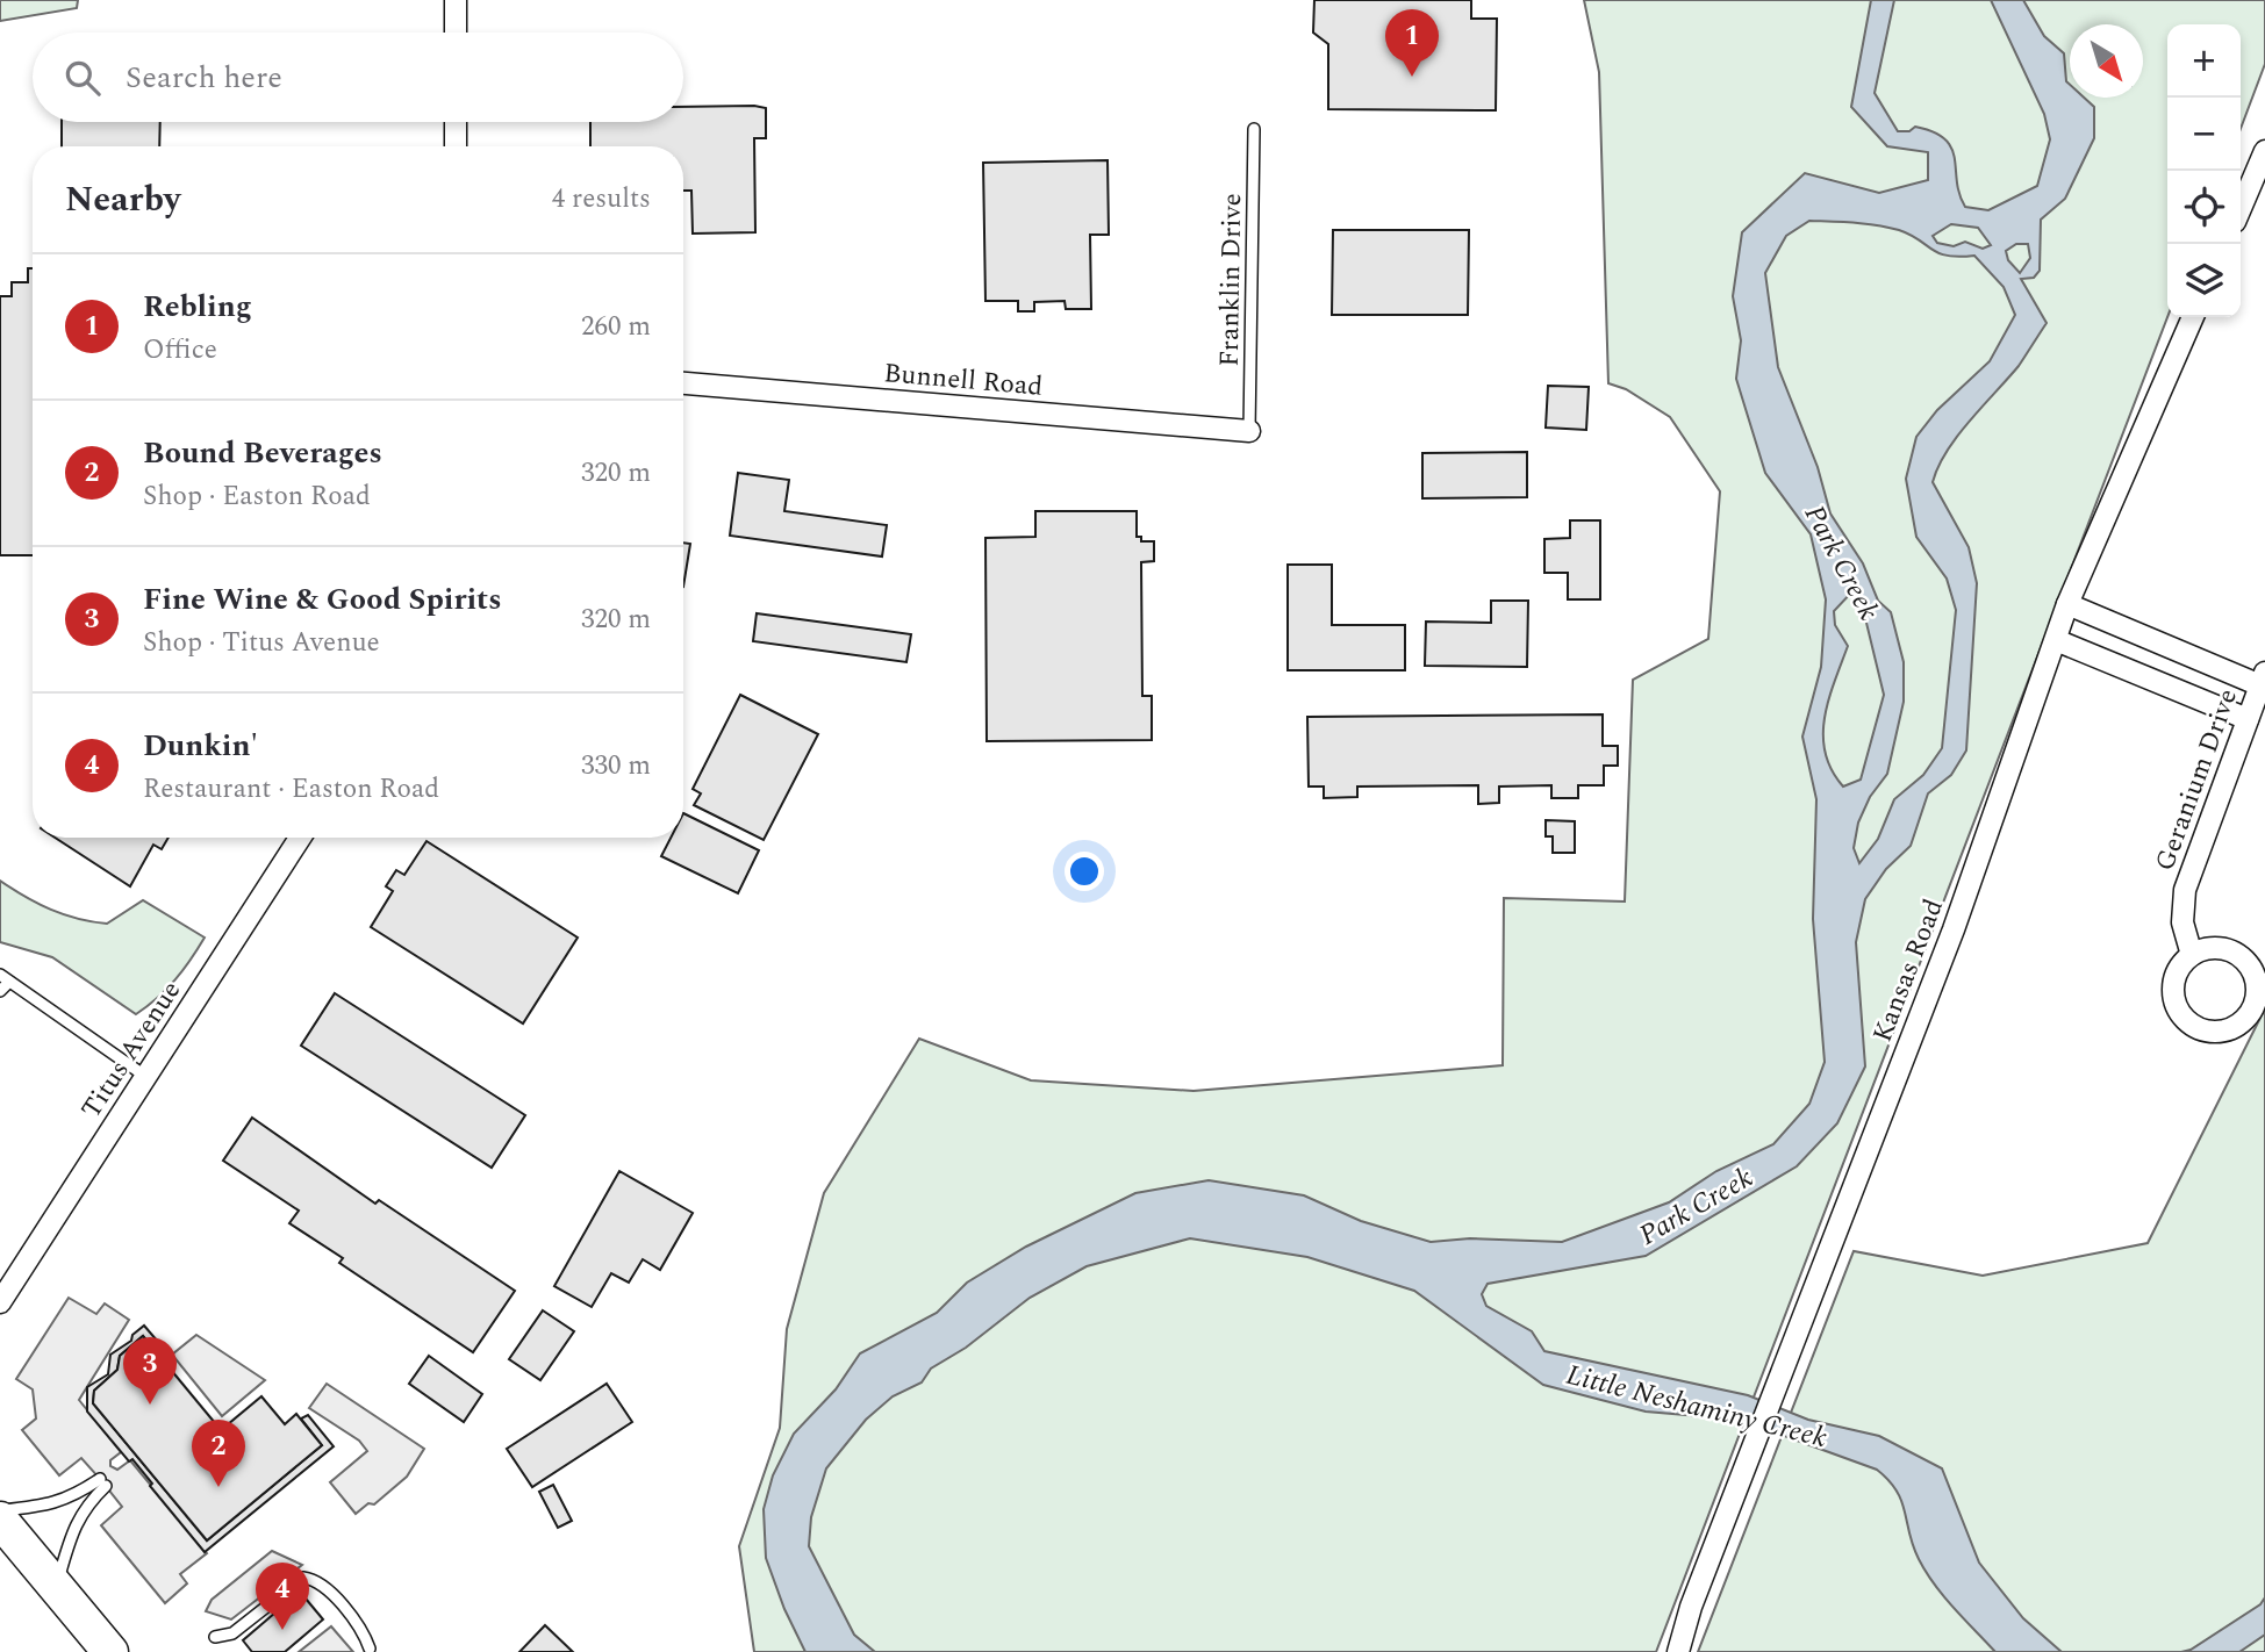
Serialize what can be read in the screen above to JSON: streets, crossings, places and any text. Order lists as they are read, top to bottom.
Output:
{
  "streets": {
    "street": [
      "Bunnell Road",
      "Geranium Drive",
      "Kansas Road",
      "Titus Avenue"
    ],
    "lane": ["Franklin Drive"]
  },
  "crossings": [
    ["Franklin Drive", "Bunnell Road"]
  ],
  "water": ["Park Creek", "Little Neshaminy Creek"],
  "north": "bottom right",
  "page": {
    "pins": [
      "1",
      "3",
      "2",
      "4"
    ],
    "map_buttons": ["+", "−"],
    "search": "Search here",
    "heading": ["Nearby", "4 results"],
    "list": [
      {
        "mark": "1",
        "name": "Rebling",
        "note": "Office",
        "value": "260 m"
      },
      {
        "mark": "2",
        "name": "Bound Beverages",
        "note": "Shop · Easton Road",
        "value": "320 m"
      },
      {
        "mark": "3",
        "name": "Fine Wine & Good Spirits",
        "note": "Shop · Titus Avenue",
        "value": "320 m"
      },
      {
        "mark": "4",
        "name": "Dunkin'",
        "note": "Restaurant · Easton Road",
        "value": "330 m"
      }
    ]
  }
}
